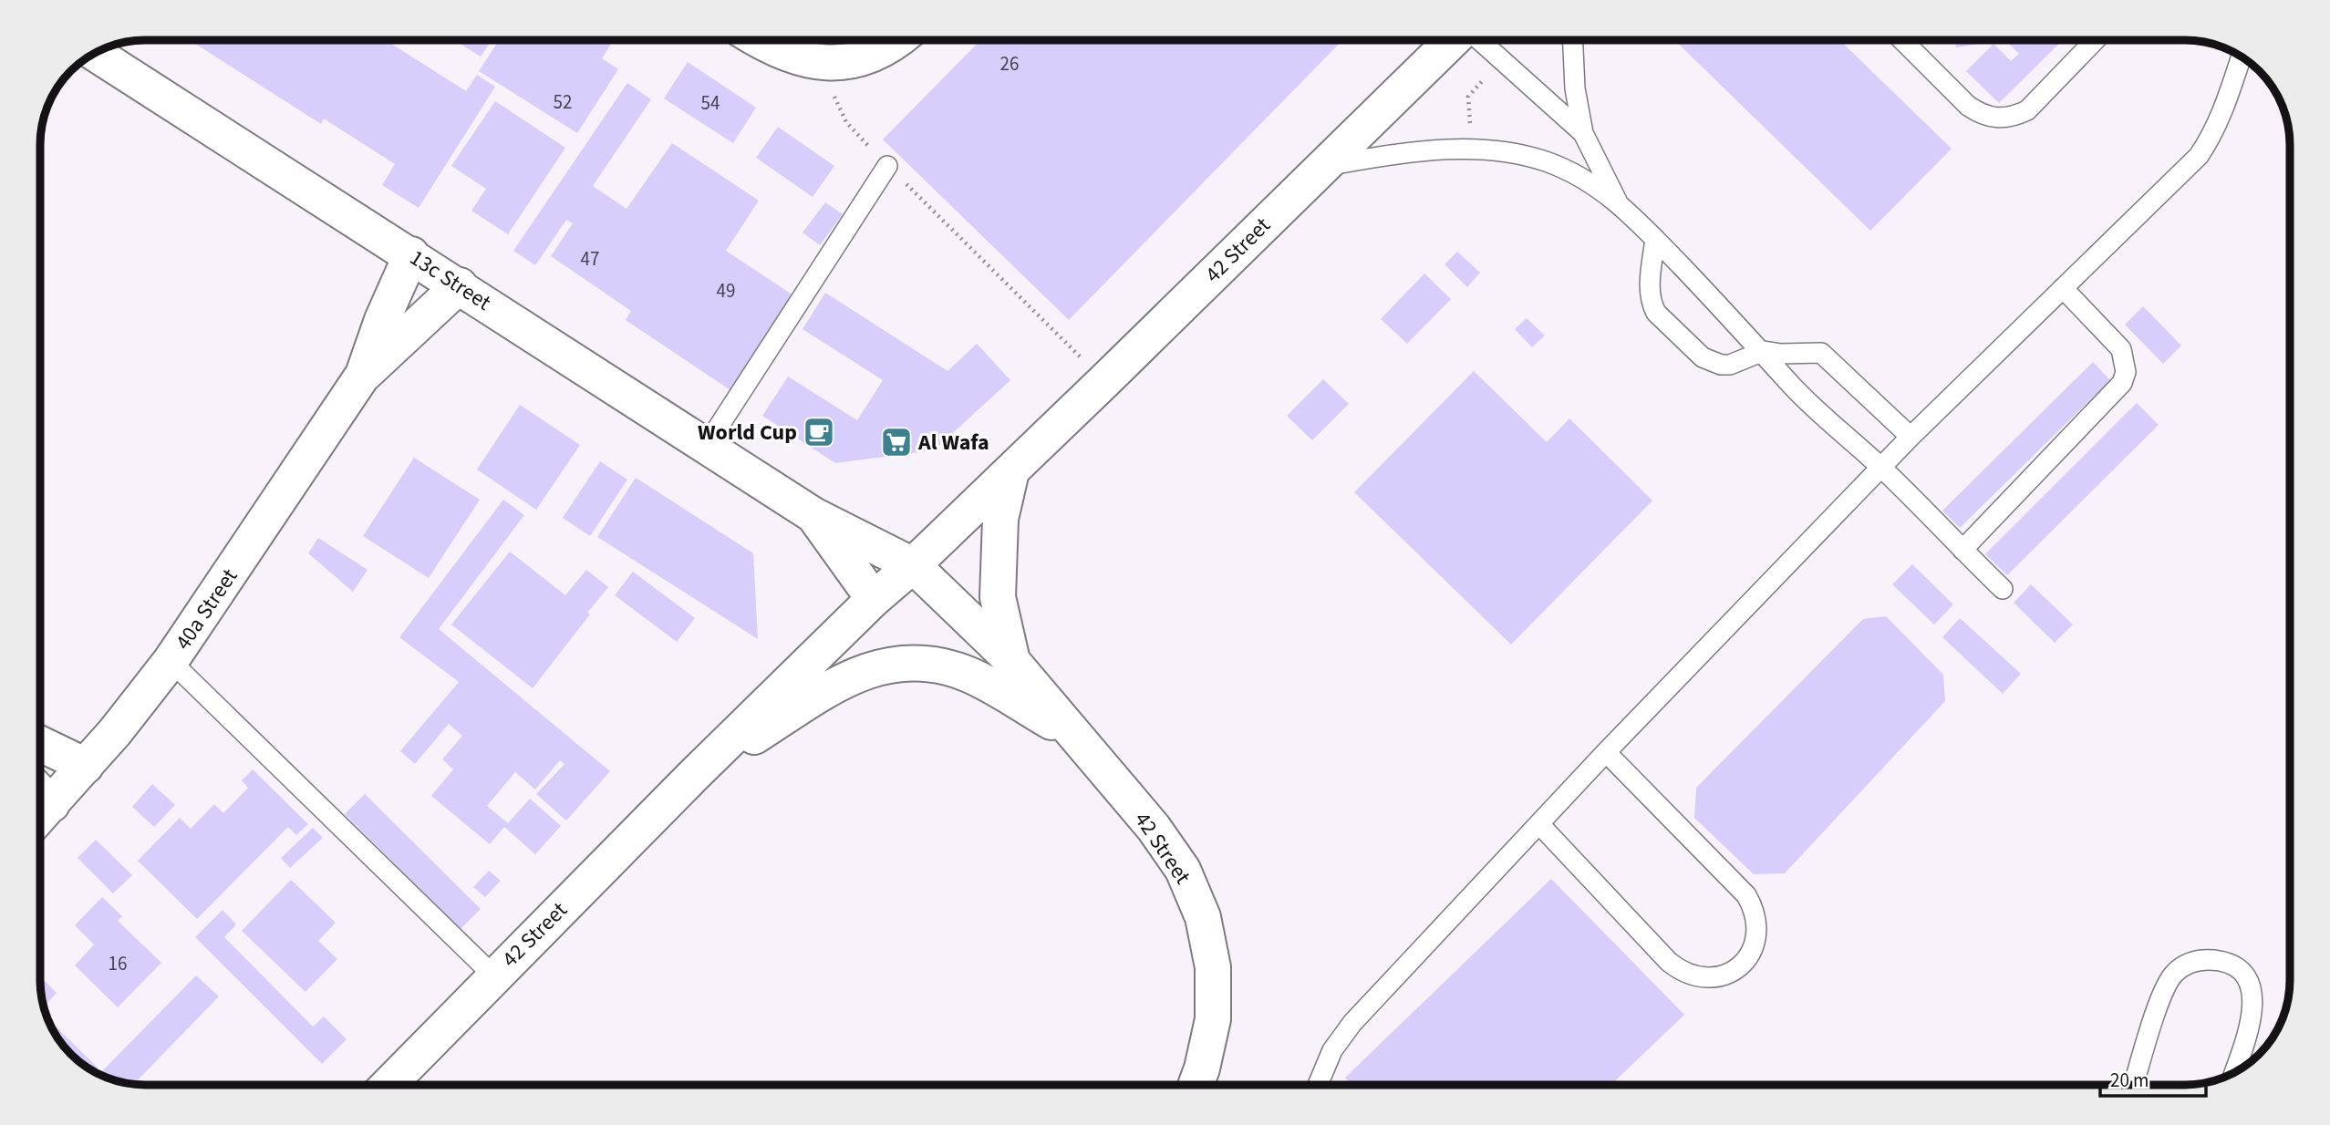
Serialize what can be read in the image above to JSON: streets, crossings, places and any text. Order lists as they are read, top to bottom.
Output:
{
  "streets": {
    "street": ["42 Street", "13c Street", "40a Street"]
  },
  "crossings": [
    ["42 Street", "13c Street"],
    ["13c Street", "40a Street"]
  ],
  "places": {
    "cafe": ["World Cup"],
    "supermarket": ["Al Wafa"]
  },
  "house_numbers": [
    "26",
    "52",
    "54",
    "47",
    "49",
    "16"
  ],
  "scale_bar": "20 m"
}
